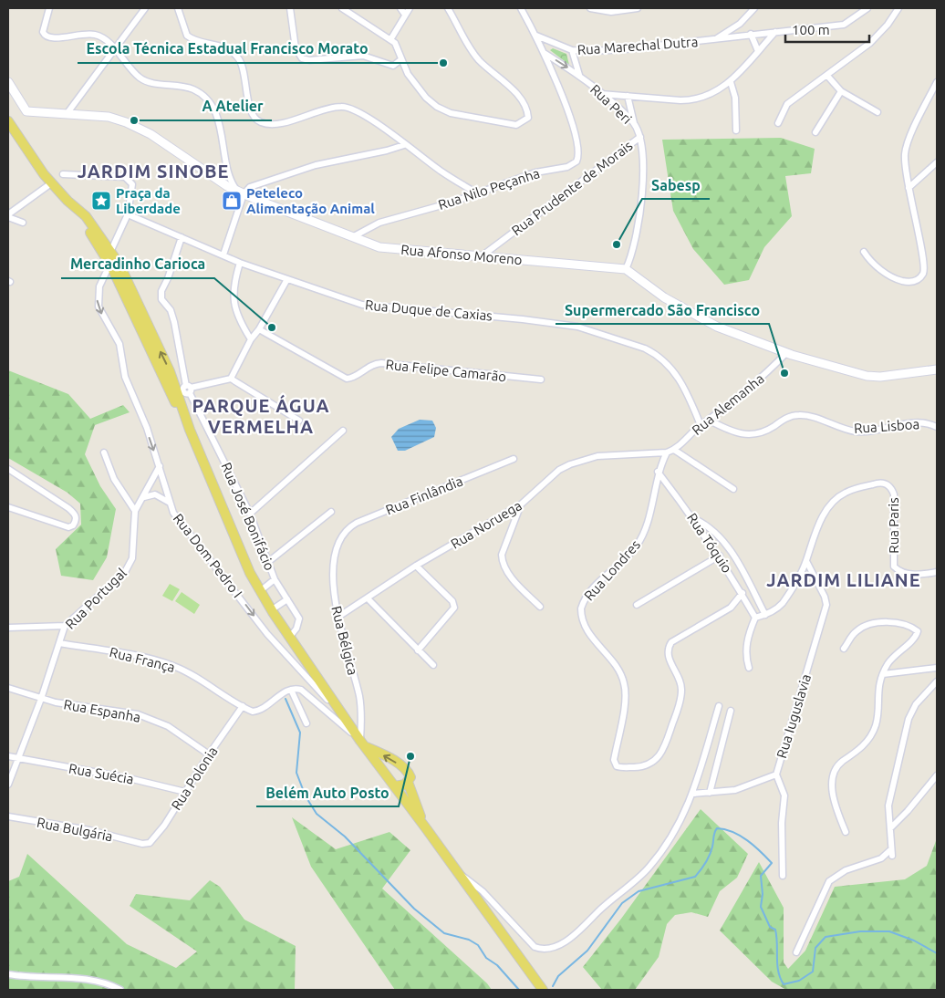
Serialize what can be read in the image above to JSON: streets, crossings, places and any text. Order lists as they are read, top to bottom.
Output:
{
  "streets": {
    "main road": ["Rua Afonso Moreno"],
    "street": [
      "Rua Marechal Dutra",
      "Rua Peri",
      "Rua Prudente de Morais",
      "Rua Nilo Peçanha",
      "Rua Duque de Caxias",
      "Rua Felipe Camarão",
      "Rua Alemanha",
      "Rua Lisboa",
      "Rua Finlândia",
      "Rua José Bonifácio",
      "Rua Noruega",
      "Rua Paris",
      "Rua Tóquio",
      "Rua Dom Pedro I",
      "Rua Londres",
      "Rua Portugal",
      "Rua Bélgica",
      "Rua França",
      "Rua Espanha",
      "Rua Iuguslavia",
      "Rua Suécia",
      "Rua Polonia",
      "Rua Bulgária"
    ]
  },
  "crossings": [
    ["Rua Marechal Dutra", "Rua Peri"],
    ["Rua Marechal Dutra", "Rua Nilo Peçanha"],
    ["Rua Peri", "Rua Prudente de Morais"],
    ["Rua Peri", "Rua Nilo Peçanha"],
    ["Rua Prudente de Morais", "Rua Afonso Moreno"],
    ["Rua Nilo Peçanha", "Rua Afonso Moreno"],
    ["Rua Duque de Caxias", "Rua Alemanha"],
    ["Rua Duque de Caxias", "Rua José Bonifácio"],
    ["Rua Alemanha", "Rua Lisboa"],
    ["Rua Alemanha", "Rua Noruega"],
    ["Rua Alemanha", "Rua Londres"],
    ["Rua Finlândia", "Rua Bélgica"],
    ["Rua Noruega", "Rua Londres"],
    ["Rua Noruega", "Rua Bélgica"],
    ["Rua Paris", "Rua Iuguslavia"],
    ["Rua Tóquio", "Rua Londres"],
    ["Rua Portugal", "Rua França"],
    ["Rua Portugal", "Rua Espanha"],
    ["Rua Portugal", "Rua Suécia"],
    ["Rua França", "Rua Polonia"],
    ["Rua Espanha", "Rua Polonia"],
    ["Rua Suécia", "Rua Polonia"],
    ["Rua Polonia", "Rua Bulgária"]
  ],
  "one_way": ["Rua Dom Pedro I"],
  "districts": ["JARDIM SINOBE", "PARQUE ÁGUA VERMELHA", "JARDIM LILIANE"],
  "places": {
    "other": [
      "Escola Técnica Estadual Francisco Morato",
      "A Atelier",
      "Sabesp",
      "Mercadinho Carioca",
      "Supermercado São Francisco",
      "Belém Auto Posto"
    ],
    "place": ["Praça da Liberdade"],
    "shop": ["Peteleco Alimentação Animal"]
  },
  "scale_bar": "100 m"
}
